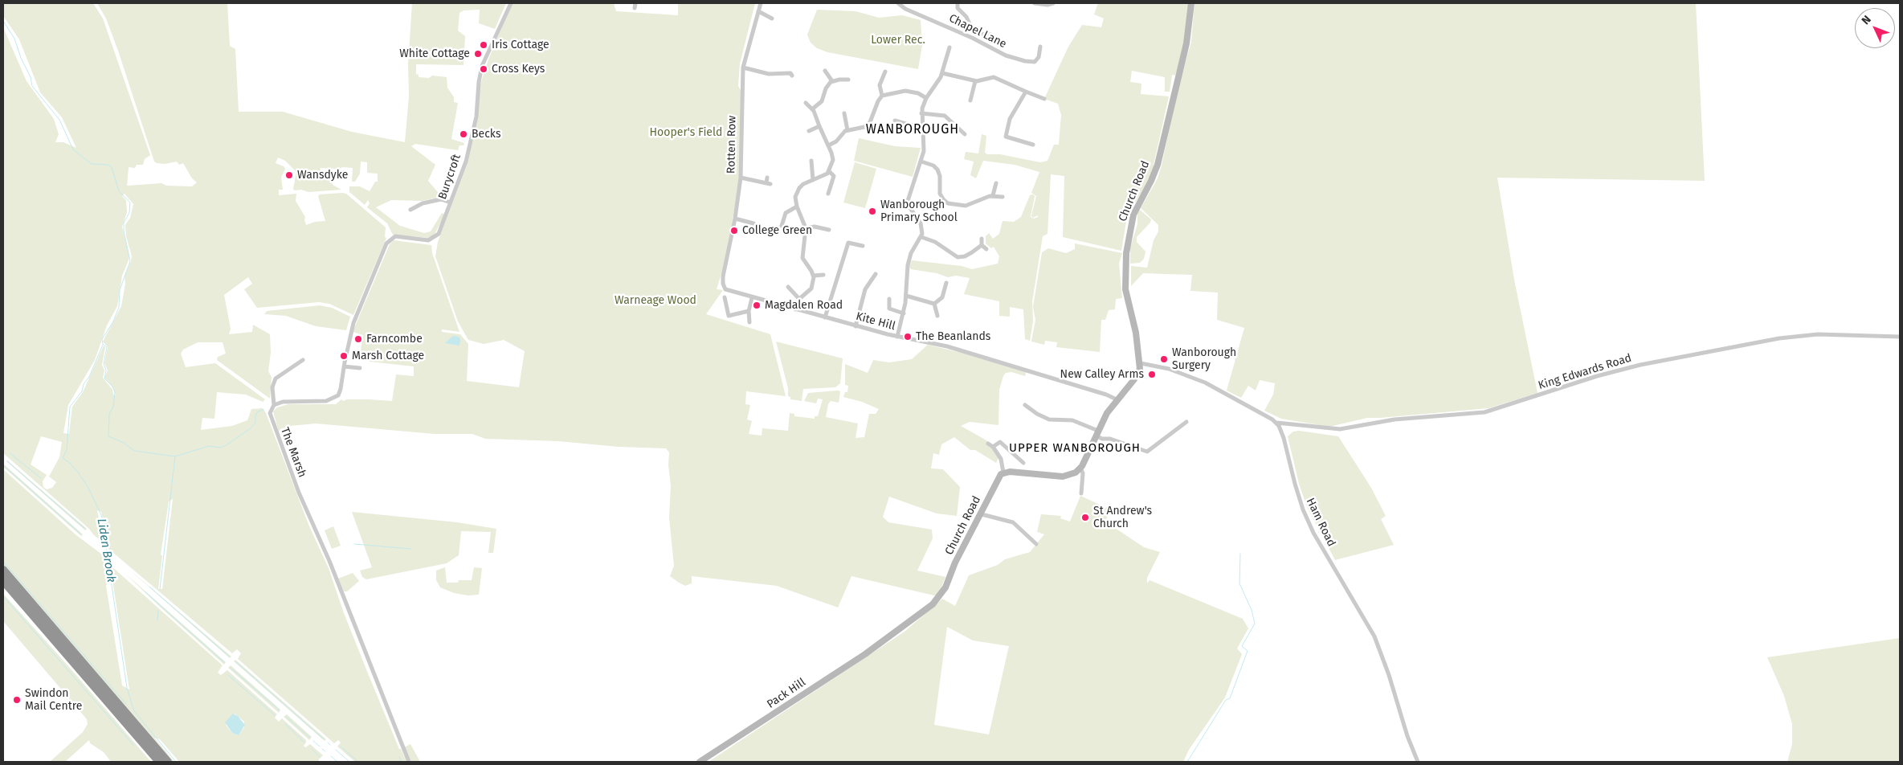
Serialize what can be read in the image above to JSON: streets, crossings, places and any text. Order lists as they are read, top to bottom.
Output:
{
  "streets": {
    "street": [
      "Chapel Lane",
      "Rotten Row",
      "Burycroft",
      "Church Road",
      "Kite Hill",
      "King Edwards Road",
      "The Marsh",
      "Ham Road",
      "Pack Hill"
    ]
  },
  "crossings": [
    ["Rotten Row", "Kite Hill"],
    ["Church Road", "Pack Hill"],
    ["King Edwards Road", "Ham Road"]
  ],
  "districts": ["WANBOROUGH", "UPPER WANBOROUGH"],
  "water": ["Liden Brook"],
  "parks": ["Lower Rec.", "Hooper's Field", "Warneage Wood"],
  "places": [
    "Iris Cottage",
    "White Cottage",
    "Cross Keys",
    "Becks",
    "Wansdyke",
    "Wanborough Primary School",
    "College Green",
    "Magdalen Road",
    "The Beanlands",
    "Farncombe",
    "Marsh Cottage",
    "Wanborough Surgery",
    "New Calley Arms",
    "St Andrew's Church",
    "Swindon Mail Centre"
  ],
  "north": "top left"
}
